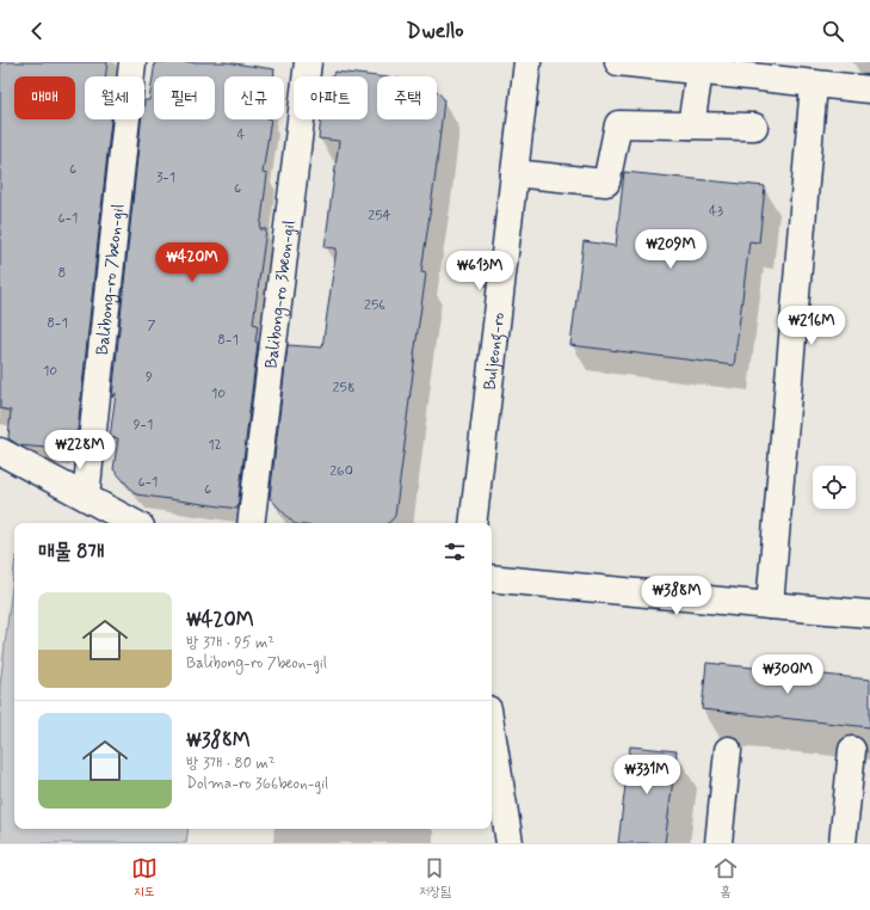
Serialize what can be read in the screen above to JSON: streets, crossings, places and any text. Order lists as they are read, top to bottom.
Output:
{
  "streets": {
    "street": ["Balibong-ro 7beon-gil", "Balibong-ro 3beon-gil", "Buljeong-ro"]
  },
  "house_numbers": [
    "4",
    "6",
    "3-1",
    "6",
    "43",
    "254",
    "6-1",
    "8",
    "256",
    "8-1",
    "7",
    "8-1",
    "10",
    "9",
    "258",
    "10",
    "9-1",
    "12",
    "260",
    "6-1",
    "6"
  ],
  "page": {
    "header": "Dwello",
    "chip": [
      "매매",
      "월세",
      "필터",
      "신규",
      "아파트",
      "주택"
    ],
    "price": [
      "₩209M",
      "₩420M",
      "₩613M",
      "₩216M",
      "₩228M",
      "₩388M",
      "₩300M",
      "₩331M"
    ],
    "heading": "매물 8개",
    "list": [
      {
        "name": "₩420M",
        "note": "방 3개 · 95 m² · Balibong-ro 7beon-gil"
      },
      {
        "name": "₩388M",
        "note": "방 3개 · 80 m² · Dolma-ro 366beon-gil"
      }
    ],
    "tabs": ["지도", "저장됨", "홈"]
  }
}
